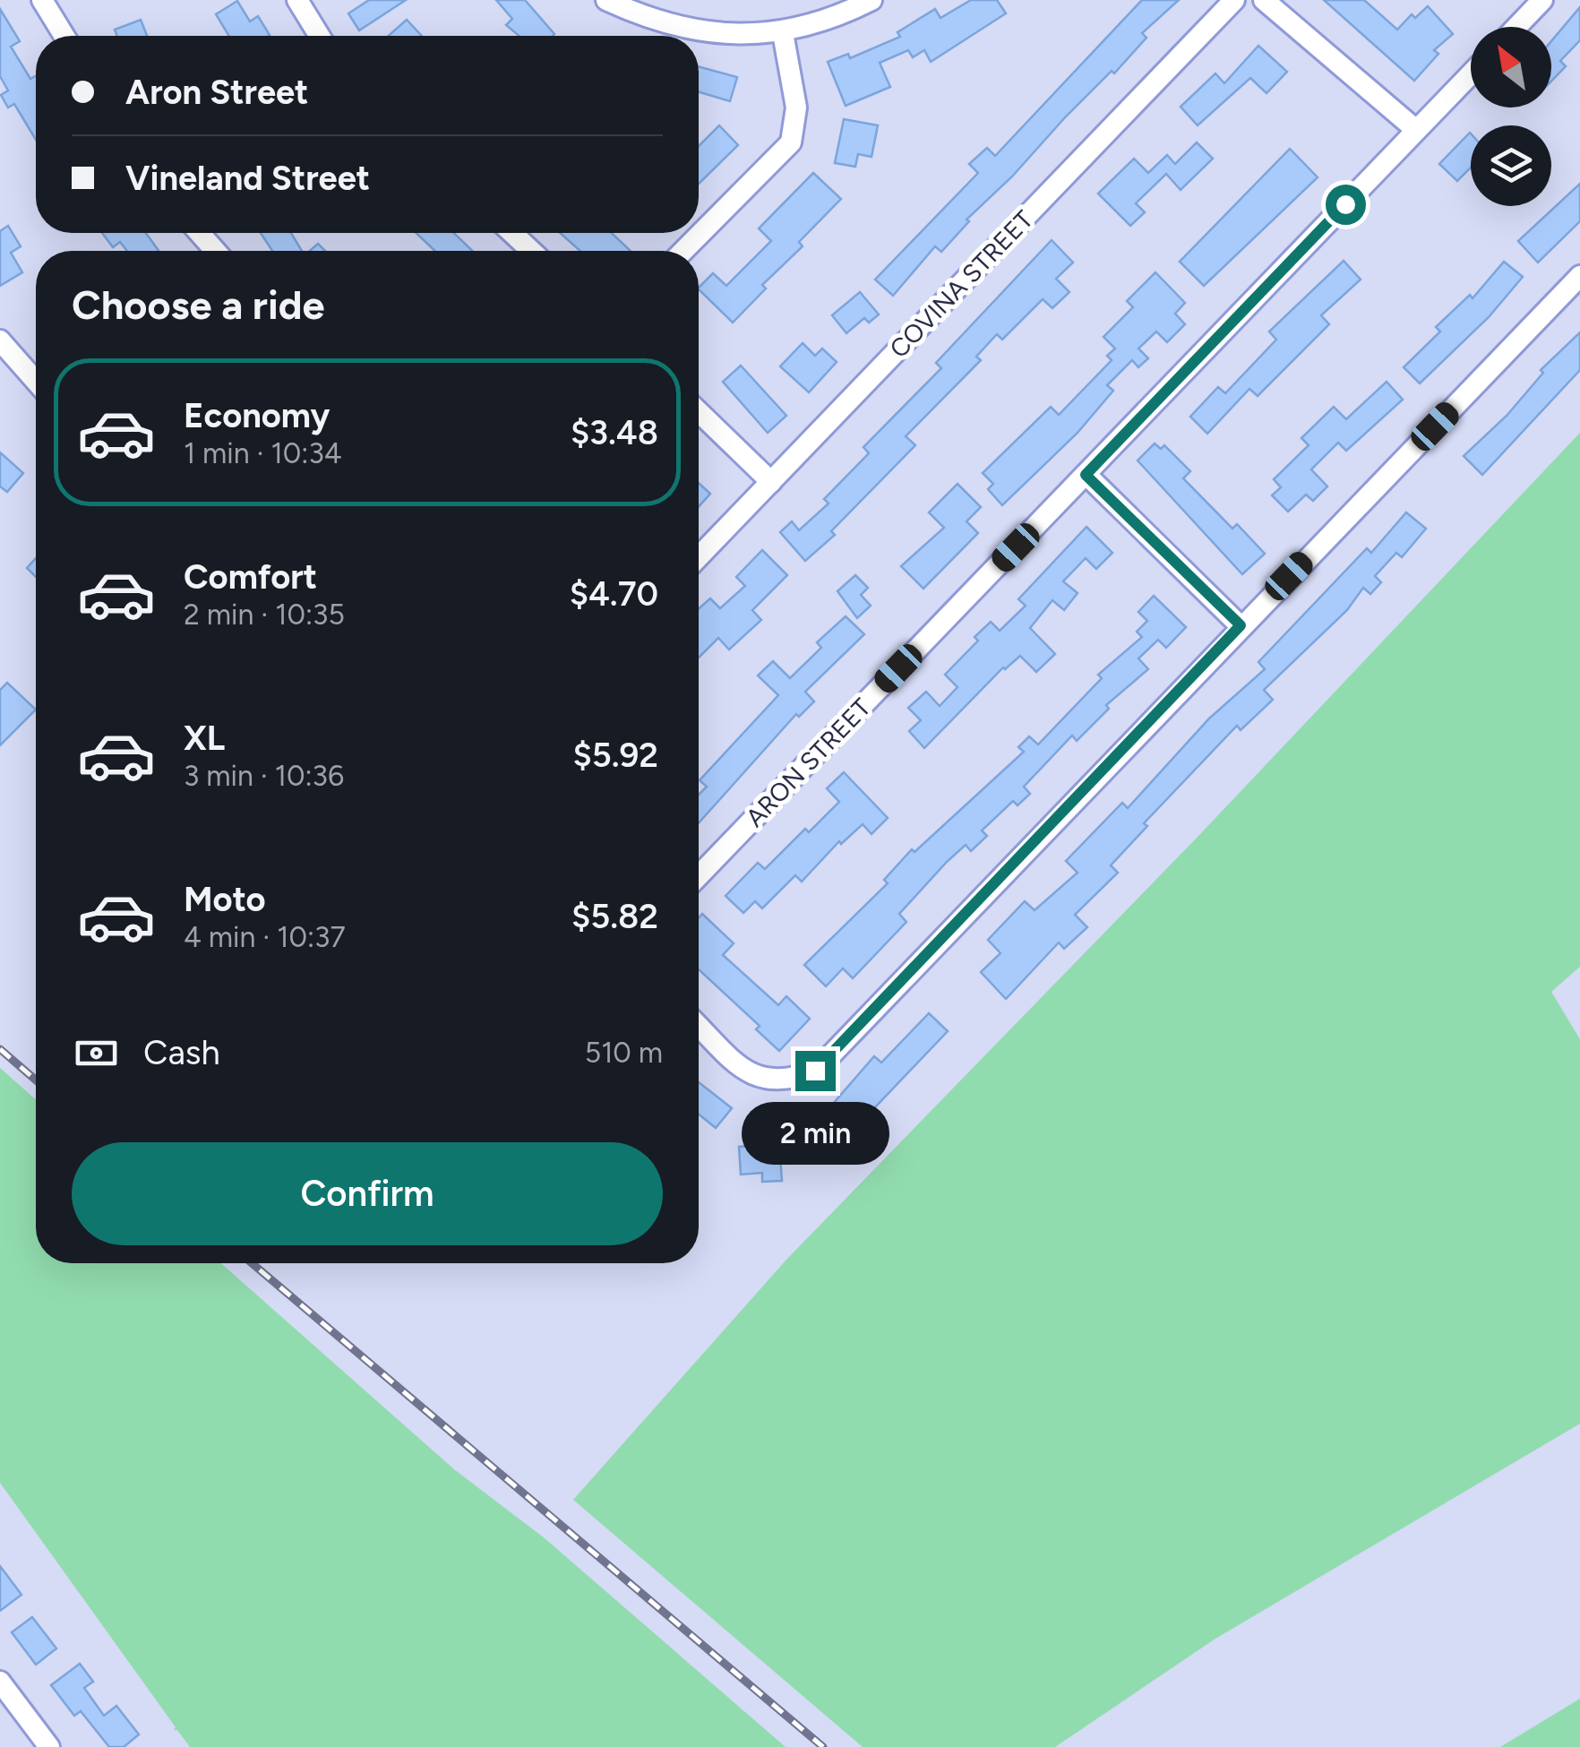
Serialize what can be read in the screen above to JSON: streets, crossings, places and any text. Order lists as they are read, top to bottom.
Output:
{
  "streets": {
    "street": ["COVINA STREET", "ARON STREET"]
  },
  "north": "top left",
  "page": {
    "banner": ["Aron Street", "Vineland Street"],
    "heading": "Choose a ride",
    "list": [
      {
        "name": "Economy",
        "note": "1 min · 10:34",
        "value": "$3.48"
      },
      {
        "name": "Comfort",
        "note": "2 min · 10:35",
        "value": "$4.70"
      },
      {
        "name": "XL",
        "note": "3 min · 10:36",
        "value": "$5.92"
      },
      {
        "name": "Moto",
        "note": "4 min · 10:37",
        "value": "$5.82"
      }
    ],
    "pay": ["Cash", "510 m"],
    "bubble": "2 min",
    "buttons": "Confirm"
  }
}
